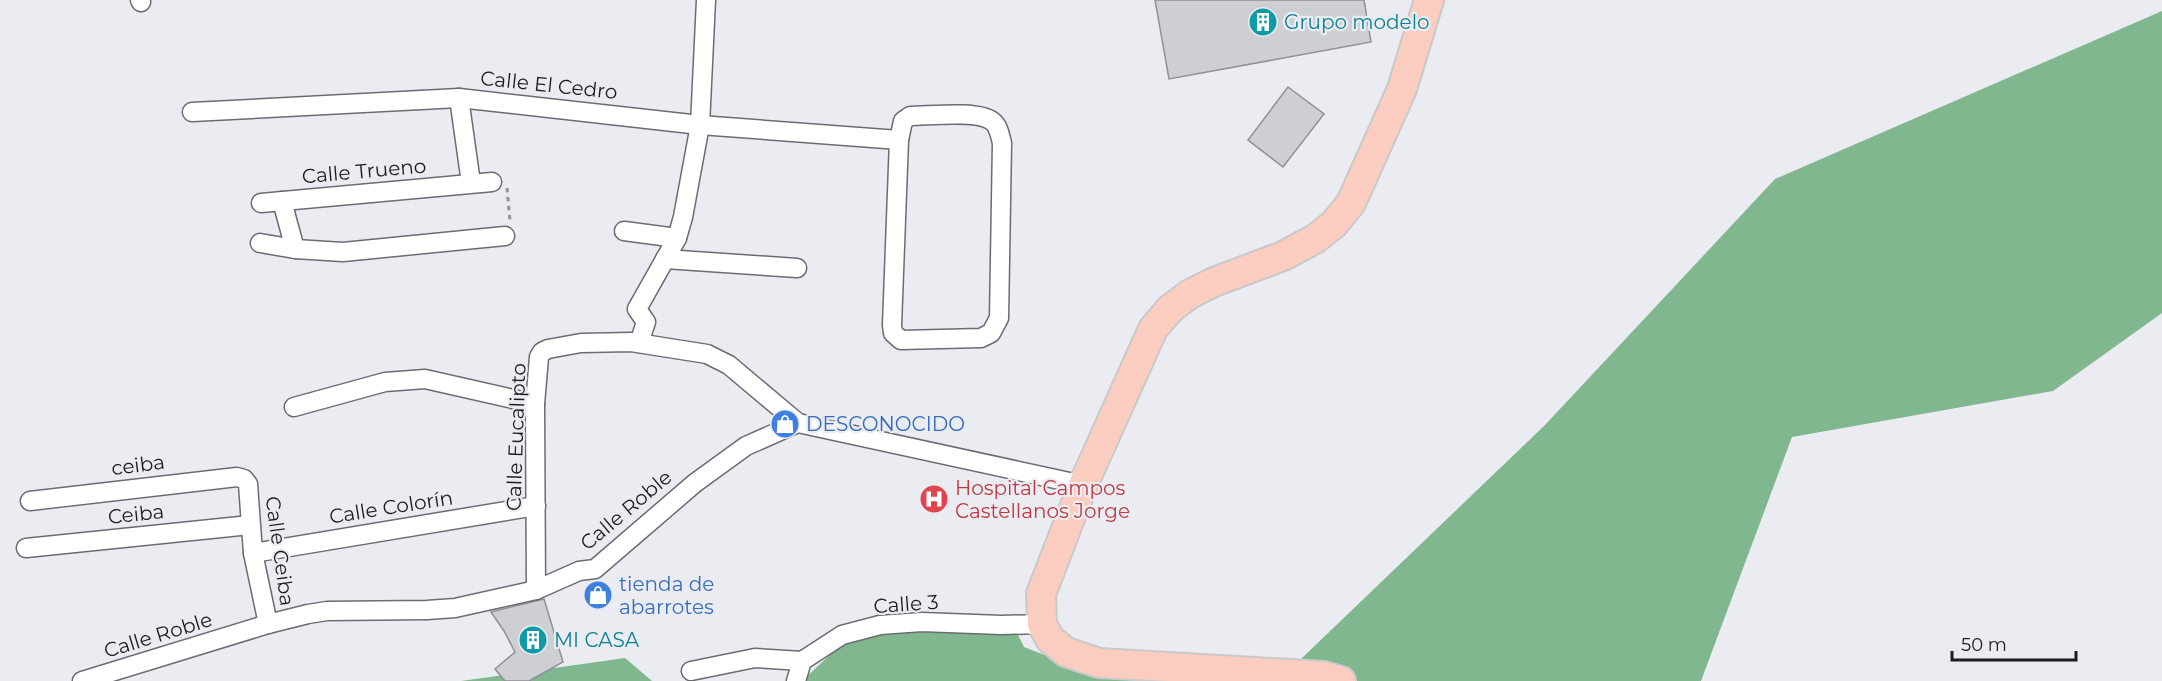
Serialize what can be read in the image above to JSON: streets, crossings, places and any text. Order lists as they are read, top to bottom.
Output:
{
  "streets": {
    "street": [
      "Calle El Cedro",
      "Calle Trueno",
      "Calle Eucalipto",
      "ceiba",
      "Calle Colorín",
      "Calle Roble",
      "Ceiba",
      "Calle Ceiba",
      "Calle 3"
    ]
  },
  "crossings": [
    ["Calle Eucalipto", "Calle Colorín"],
    ["Calle Eucalipto", "Calle Roble"],
    ["ceiba", "Calle Ceiba"],
    ["Calle Colorín", "Calle Ceiba"],
    ["Calle Roble", "Calle Ceiba"],
    ["Ceiba", "Calle Ceiba"]
  ],
  "places": {
    "building": ["Grupo modelo", "MI CASA"],
    "shop": ["DESCONOCIDO", "tienda de abarrotes"],
    "hospital": ["Hospital Campos Castellanos Jorge"]
  },
  "scale_bar": "50 m"
}
